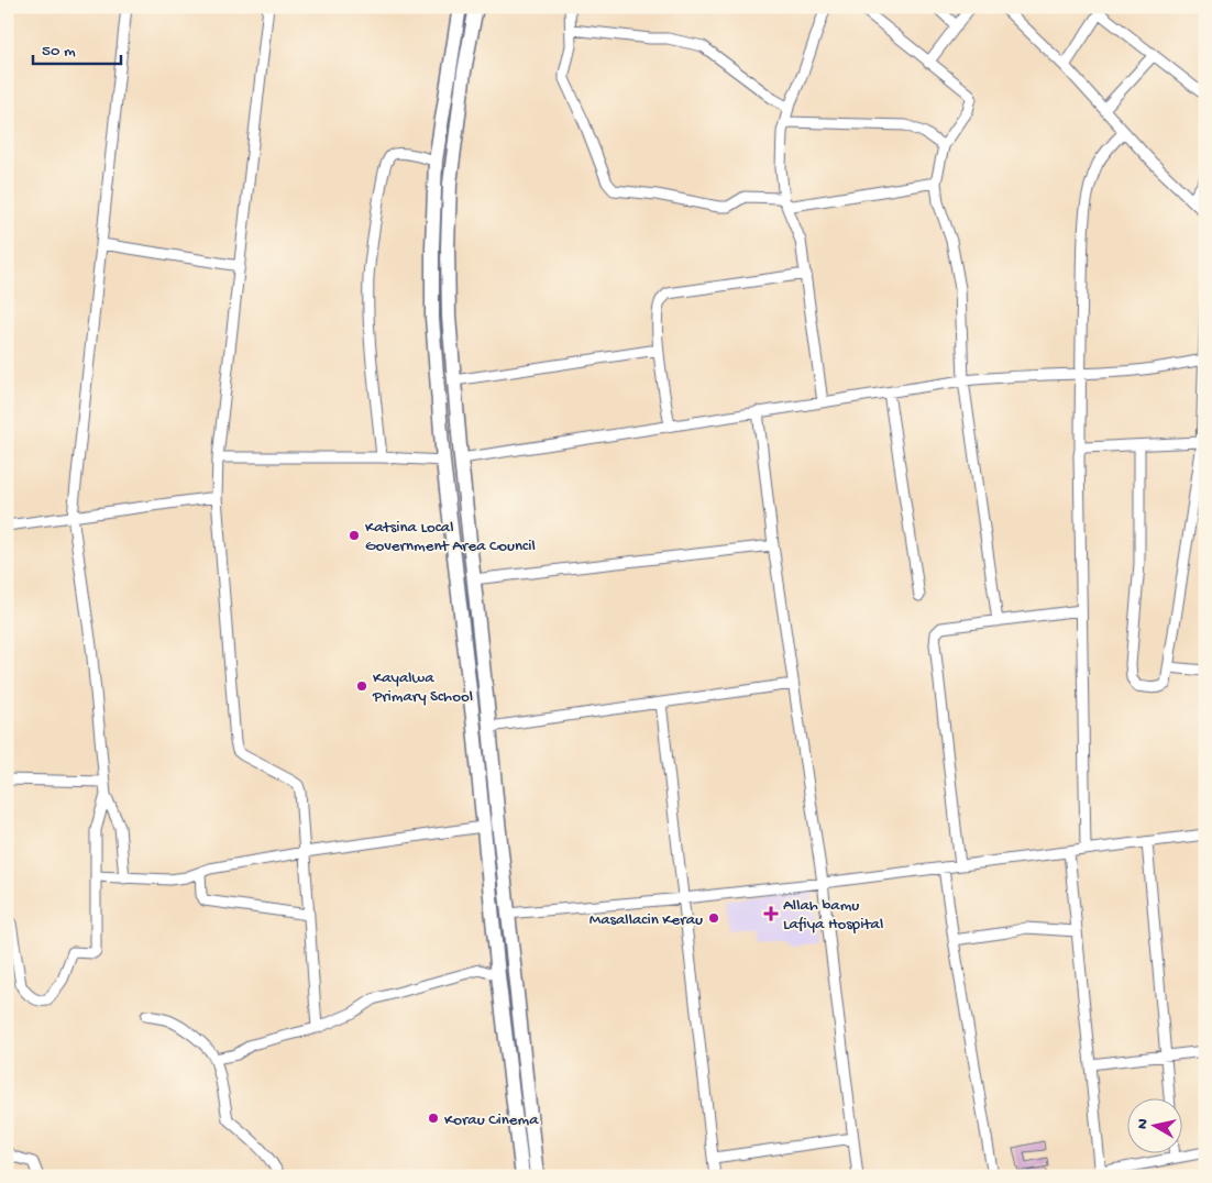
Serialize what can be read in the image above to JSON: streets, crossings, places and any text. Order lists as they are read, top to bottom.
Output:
{
  "places": {
    "other": [
      "Katsina Local Government Area Council",
      "Kayalwa Primary School",
      "Masallacin Kerau",
      "Korau Cinema"
    ],
    "health": ["Allah bamu Lafiya Hospital"]
  },
  "scale_bar": "50 m",
  "north": "left"
}
